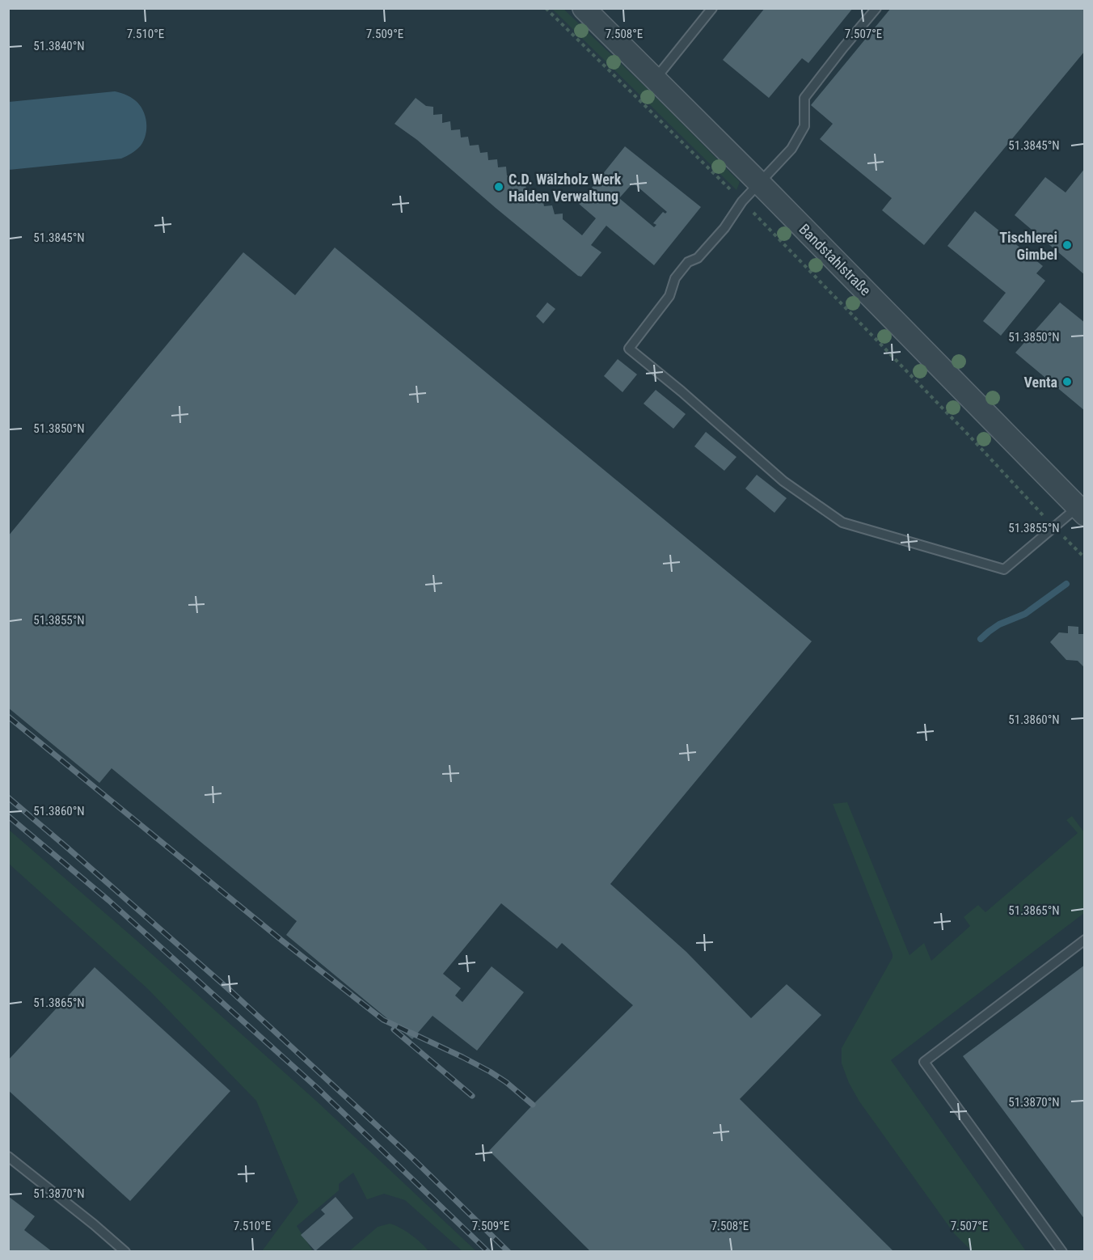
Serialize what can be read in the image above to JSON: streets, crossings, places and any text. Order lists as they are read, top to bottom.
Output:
{
  "streets": {
    "street": ["Bandstahlstraße"]
  },
  "places": ["C.D. Wälzholz Werk Halden Verwaltung", "Tischlerei Gimbel", "Venta"],
  "coordinates": [
    "7.510°E",
    "7.509°E",
    "7.508°E",
    "7.507°E",
    "51.3840°N",
    "51.3845°N",
    "51.3850°N",
    "51.3855°N",
    "51.3860°N",
    "51.3865°N",
    "51.3870°N"
  ]
}
